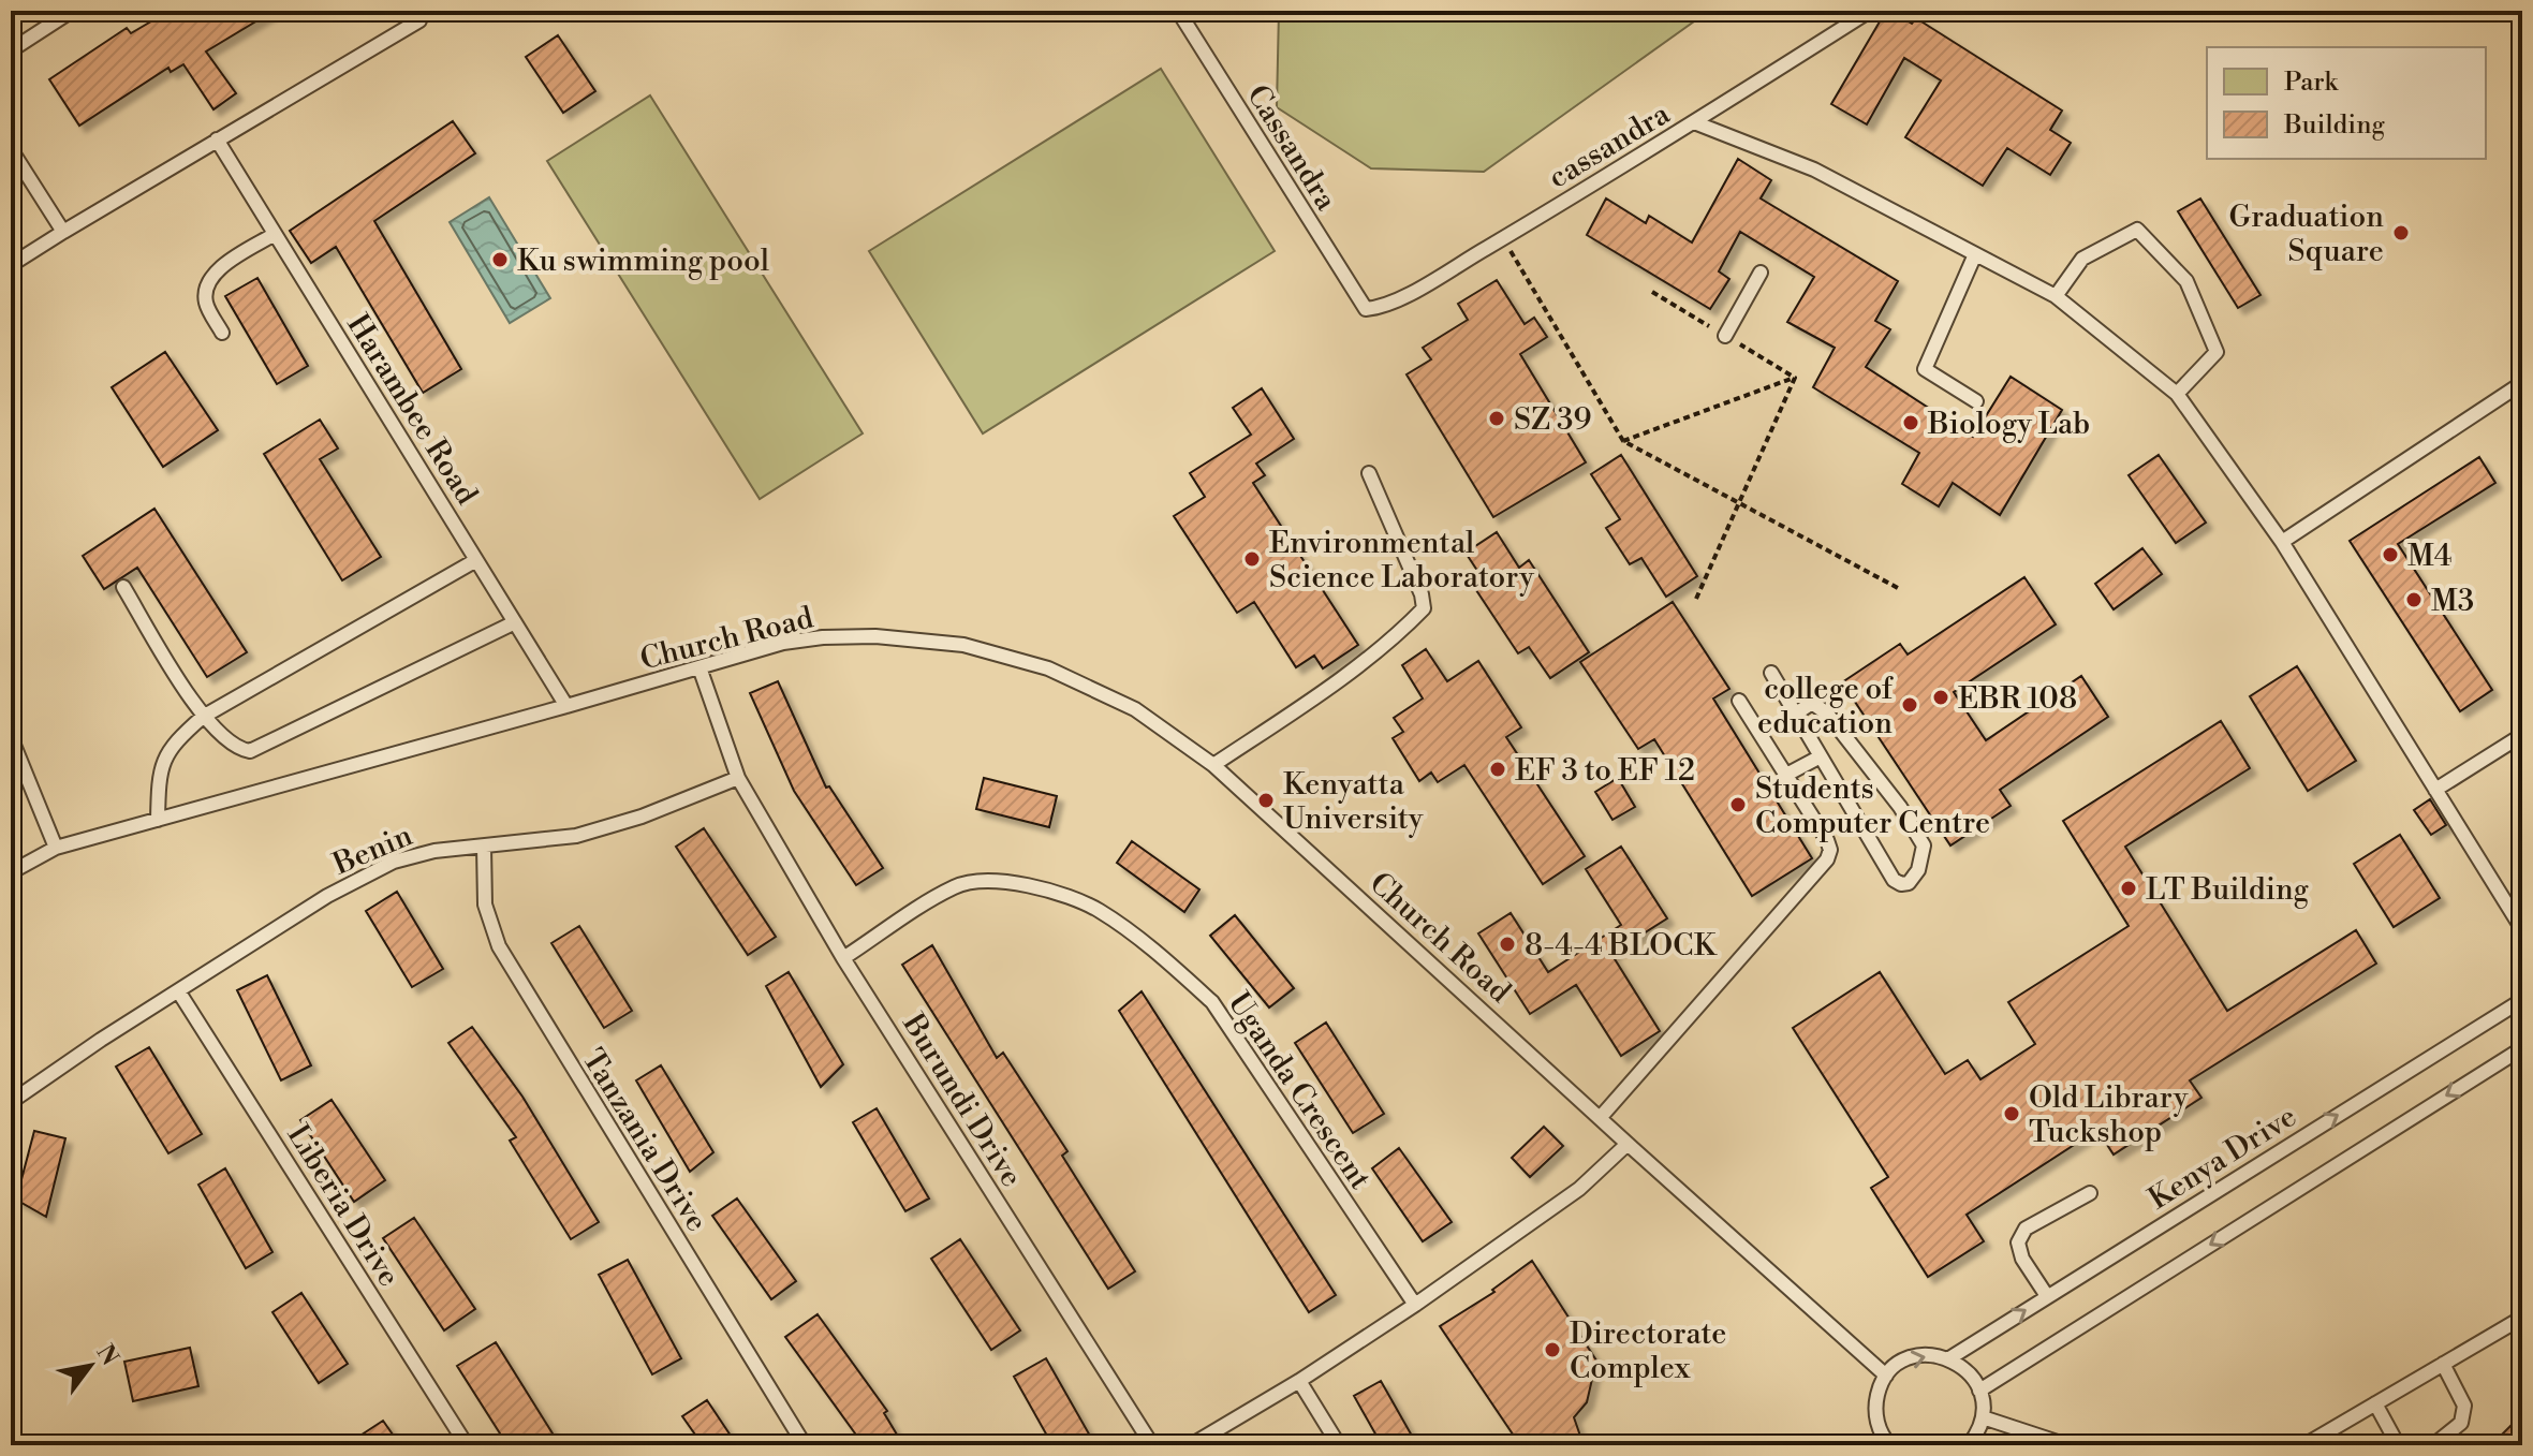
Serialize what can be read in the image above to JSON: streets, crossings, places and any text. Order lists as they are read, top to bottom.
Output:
{
  "streets": {
    "lane": [
      "cassandra",
      "Cassandra",
      "Harambee Road",
      "Church Road",
      "Benin",
      "Uganda Crescent",
      "Burundi Drive",
      "Tanzania Drive",
      "Kenya Drive",
      "Liberia Drive"
    ]
  },
  "crossings": [
    ["cassandra", "Cassandra"],
    ["Harambee Road", "Church Road"],
    ["Benin", "Burundi Drive"],
    ["Benin", "Tanzania Drive"],
    ["Benin", "Liberia Drive"],
    ["Uganda Crescent", "Burundi Drive"]
  ],
  "places": [
    "Graduation Square",
    "Ku swimming pool",
    "SZ 39",
    "Biology Lab",
    "M4",
    "Environmental Science Laboratory",
    "M3",
    "EBR 108",
    "college of education",
    "EF 3 to EF 12",
    "Kenyatta University",
    "Students Computer Centre",
    "LT Building",
    "8-4-4 BLOCK",
    "Old Library Tuckshop",
    "Directorate Complex"
  ],
  "legend": ["Park", "Building"],
  "north": "top right"
}
